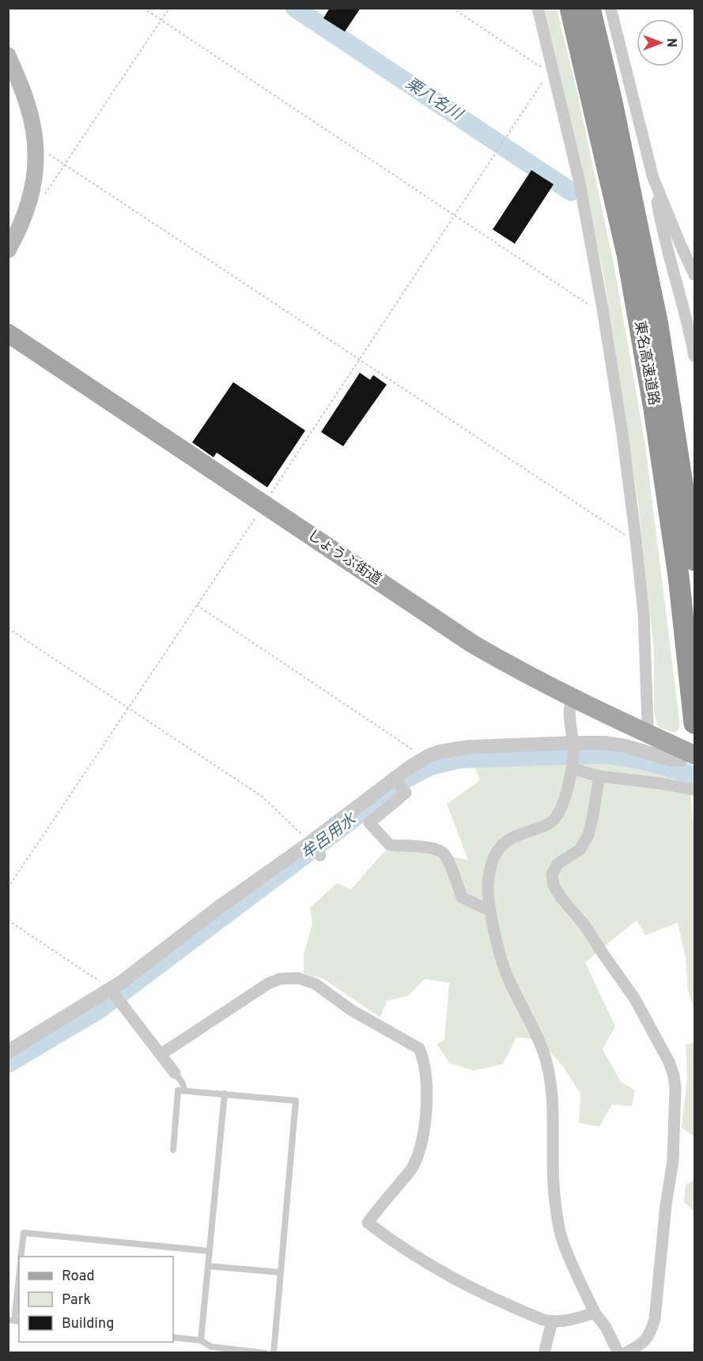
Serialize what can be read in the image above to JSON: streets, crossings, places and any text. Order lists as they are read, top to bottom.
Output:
{
  "streets": {
    "highway": ["東名高速道路"],
    "main road": ["しょうぶ街道"]
  },
  "water": ["栗八名川", "牟呂用水"],
  "legend": ["Road", "Park", "Building"],
  "north": "right"
}
